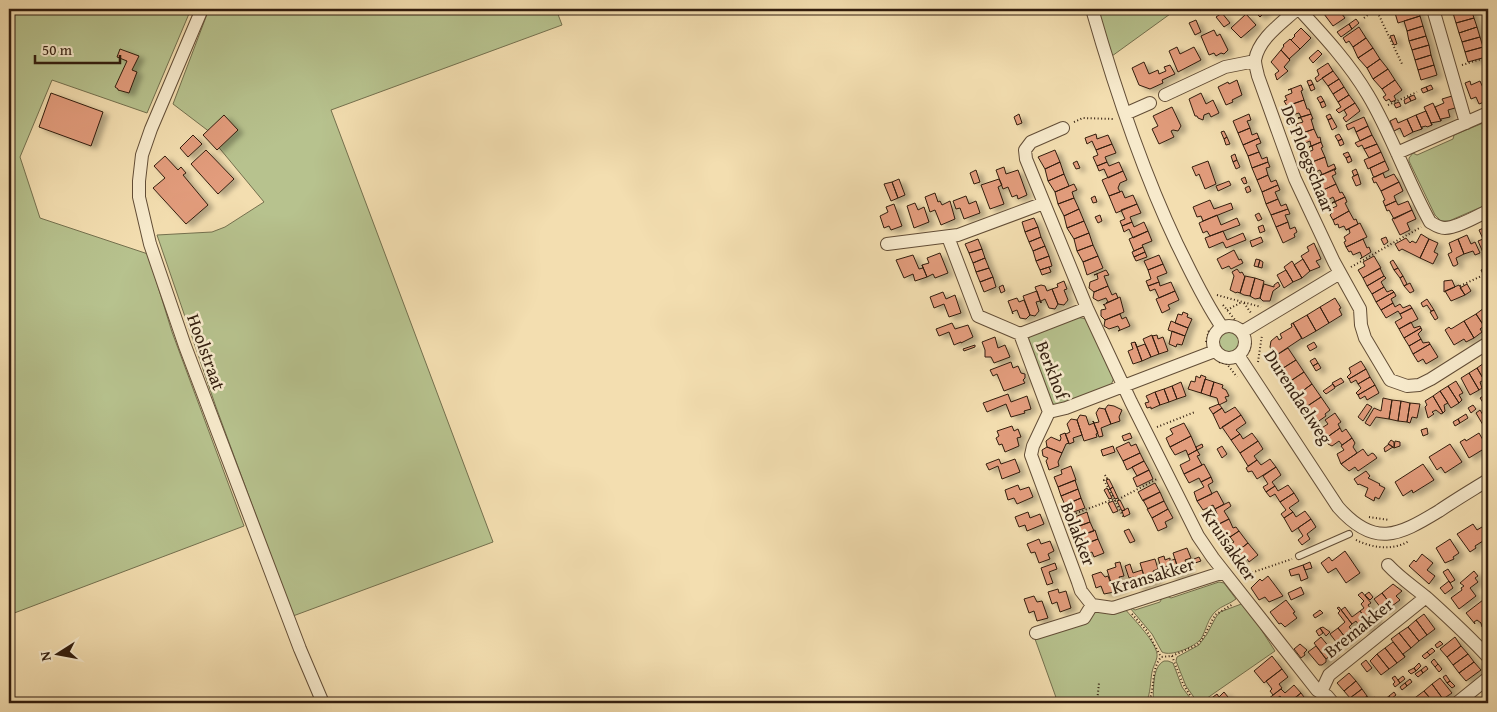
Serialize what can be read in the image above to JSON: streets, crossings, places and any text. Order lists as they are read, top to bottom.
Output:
{
  "streets": {
    "street": [
      "De Ploegschaar",
      "Hoolstraat",
      "Berkhof",
      "Durendaelweg",
      "Bolakker",
      "Kruisakker",
      "Kransakker",
      "Bremakker"
    ]
  },
  "crossings": [
    ["Berkhof", "Bolakker"],
    ["Berkhof", "Kruisakker"],
    ["Bolakker", "Kransakker"],
    ["Kruisakker", "Kransakker"],
    ["Kruisakker", "Bremakker"]
  ],
  "scale_bar": "50 m",
  "north": "left"
}
